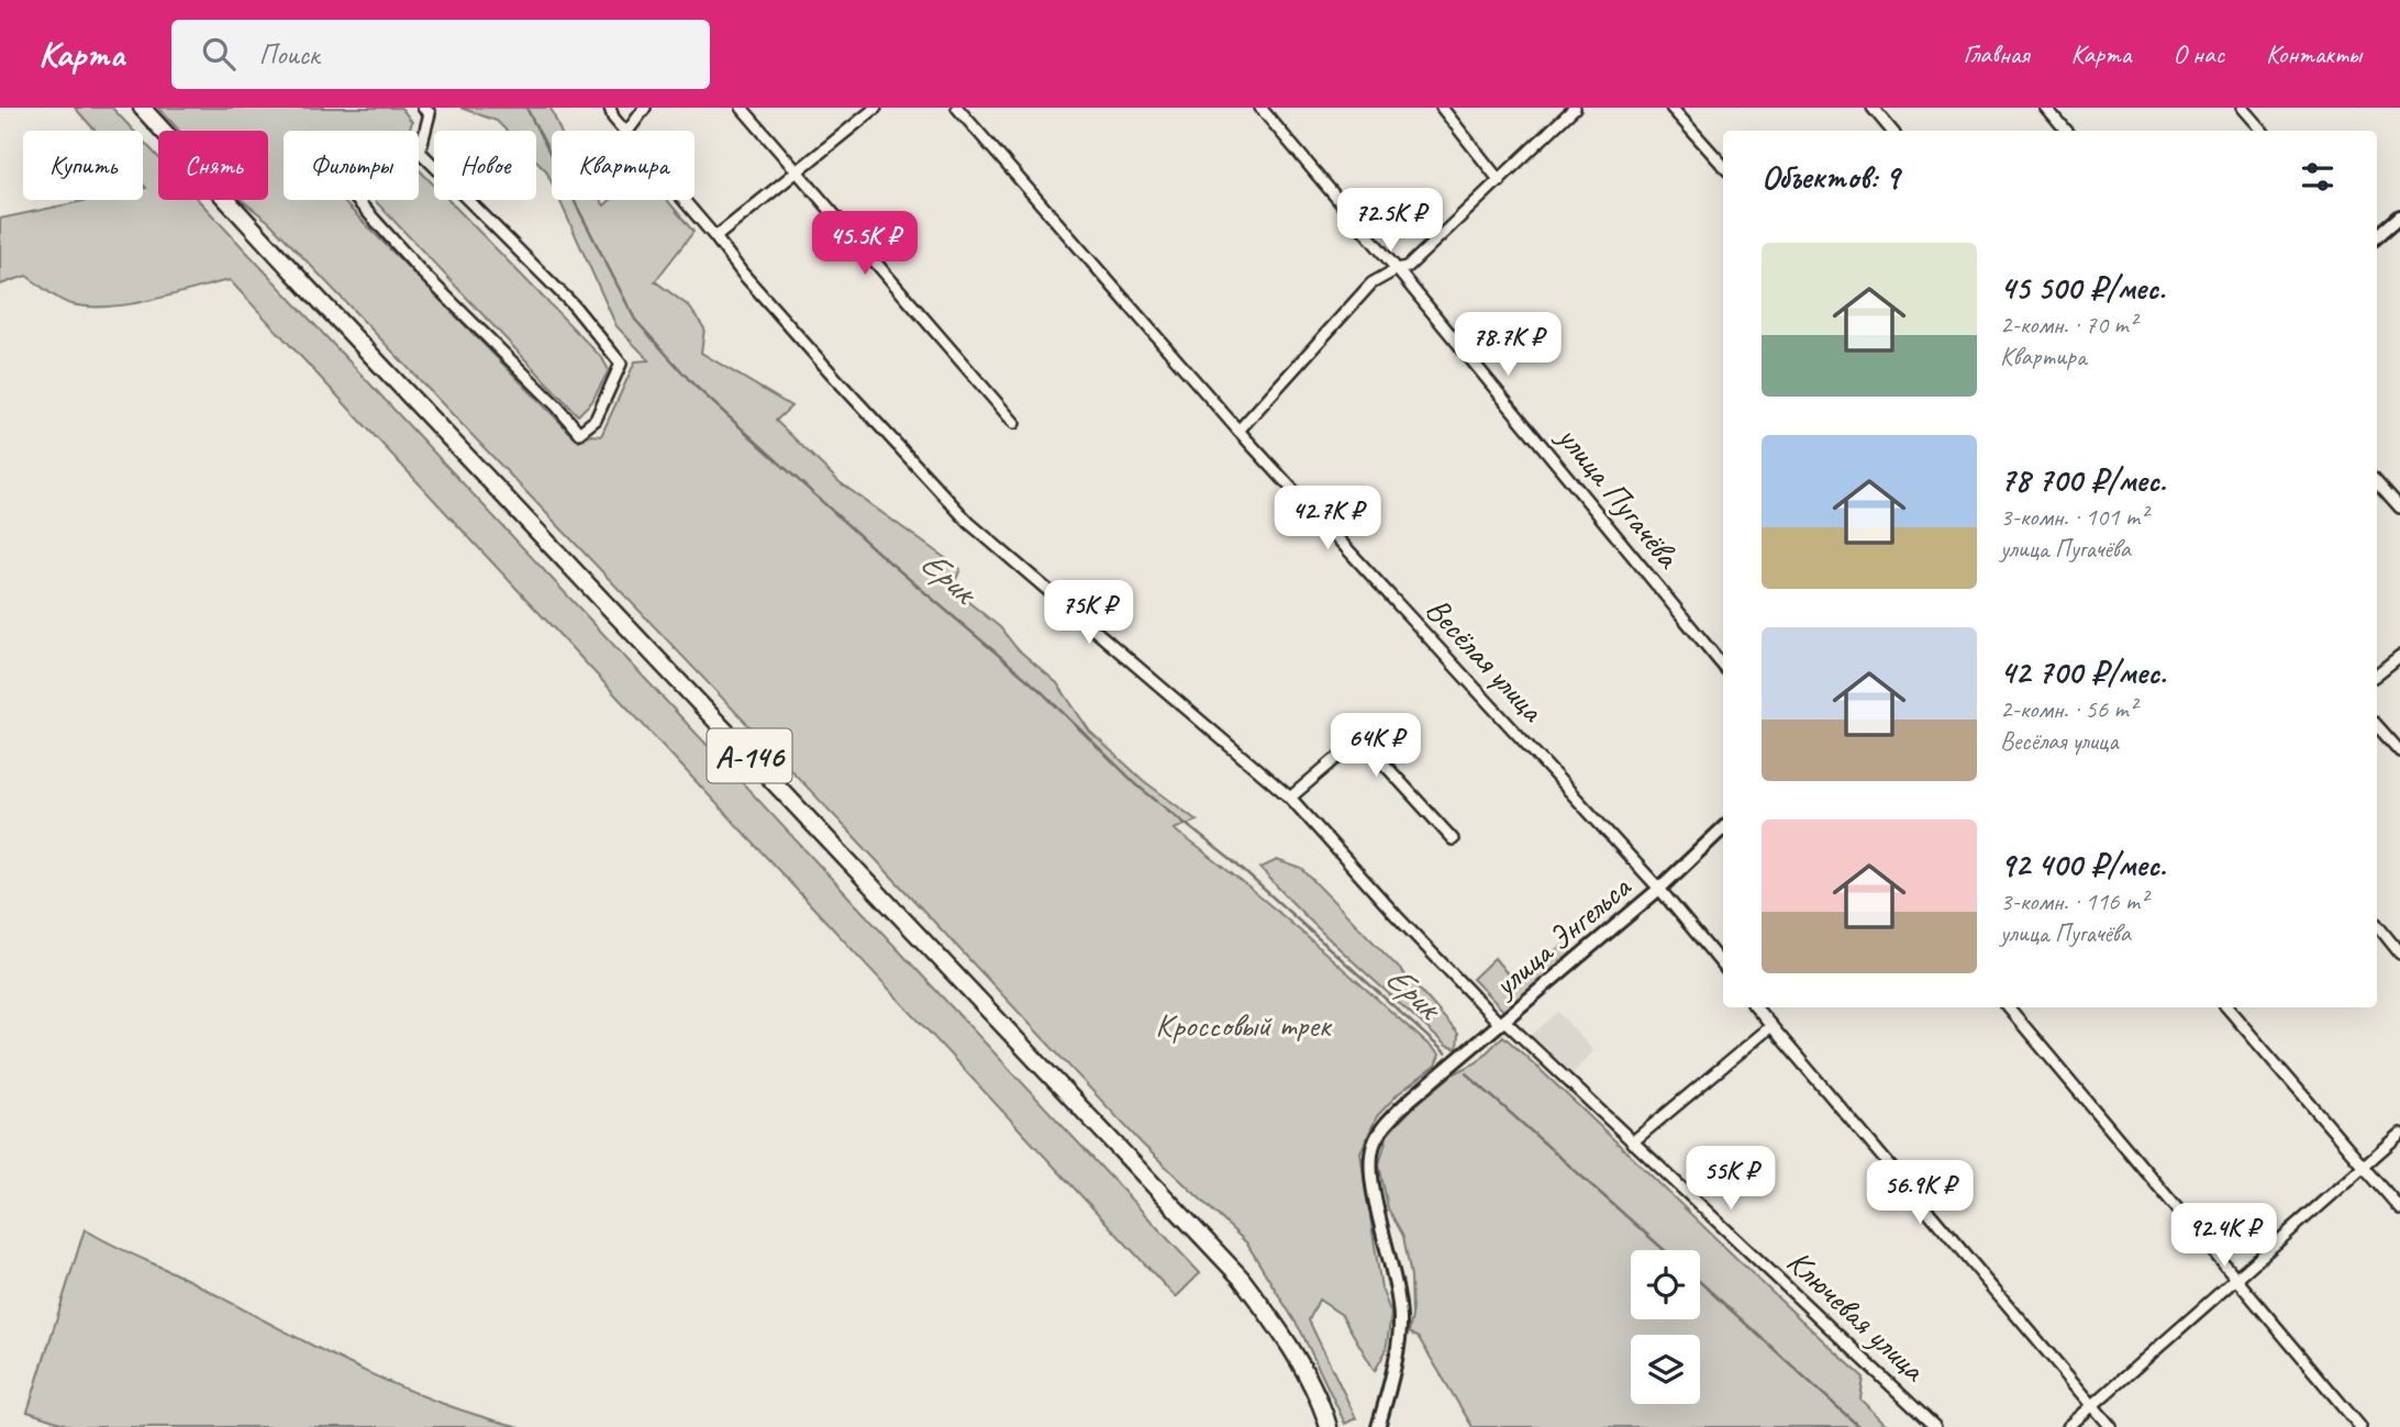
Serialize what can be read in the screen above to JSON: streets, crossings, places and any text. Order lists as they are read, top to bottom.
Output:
{
  "streets": {
    "highway": ["А-146"],
    "street": [
      "улица Пугачёва",
      "Весёлая улица",
      "улица Энгельса",
      "Ключевая улица"
    ]
  },
  "crossings": [
    ["Весёлая улица", "улица Энгельса"],
    ["улица Энгельса", "Ключевая улица"]
  ],
  "water": ["Ерик"],
  "parks": ["Кроссовый трек"],
  "page": {
    "header": "Карта",
    "search": "Поиск",
    "nav": [
      "Главная",
      "Карта",
      "О нас",
      "Контакты"
    ],
    "chip": [
      "Купить",
      "Снять",
      "Фильтры",
      "Новое",
      "Квартира"
    ],
    "heading": "Объектов: 9",
    "price": [
      "72.5K ₽",
      "45.5K ₽",
      "78.7K ₽",
      "42.7K ₽",
      "75K ₽",
      "64K ₽",
      "55K ₽",
      "56.9K ₽",
      "92.4K ₽"
    ],
    "list": [
      {
        "name": "45 500 ₽/мес.",
        "note": "2-комн. · 70 m² · Квартира"
      },
      {
        "name": "78 700 ₽/мес.",
        "note": "3-комн. · 101 m² · улица Пугачёва"
      },
      {
        "name": "42 700 ₽/мес.",
        "note": "2-комн. · 56 m² · Весёлая улица"
      },
      {
        "name": "92 400 ₽/мес.",
        "note": "3-комн. · 116 m² · улица Пугачёва"
      }
    ]
  }
}
